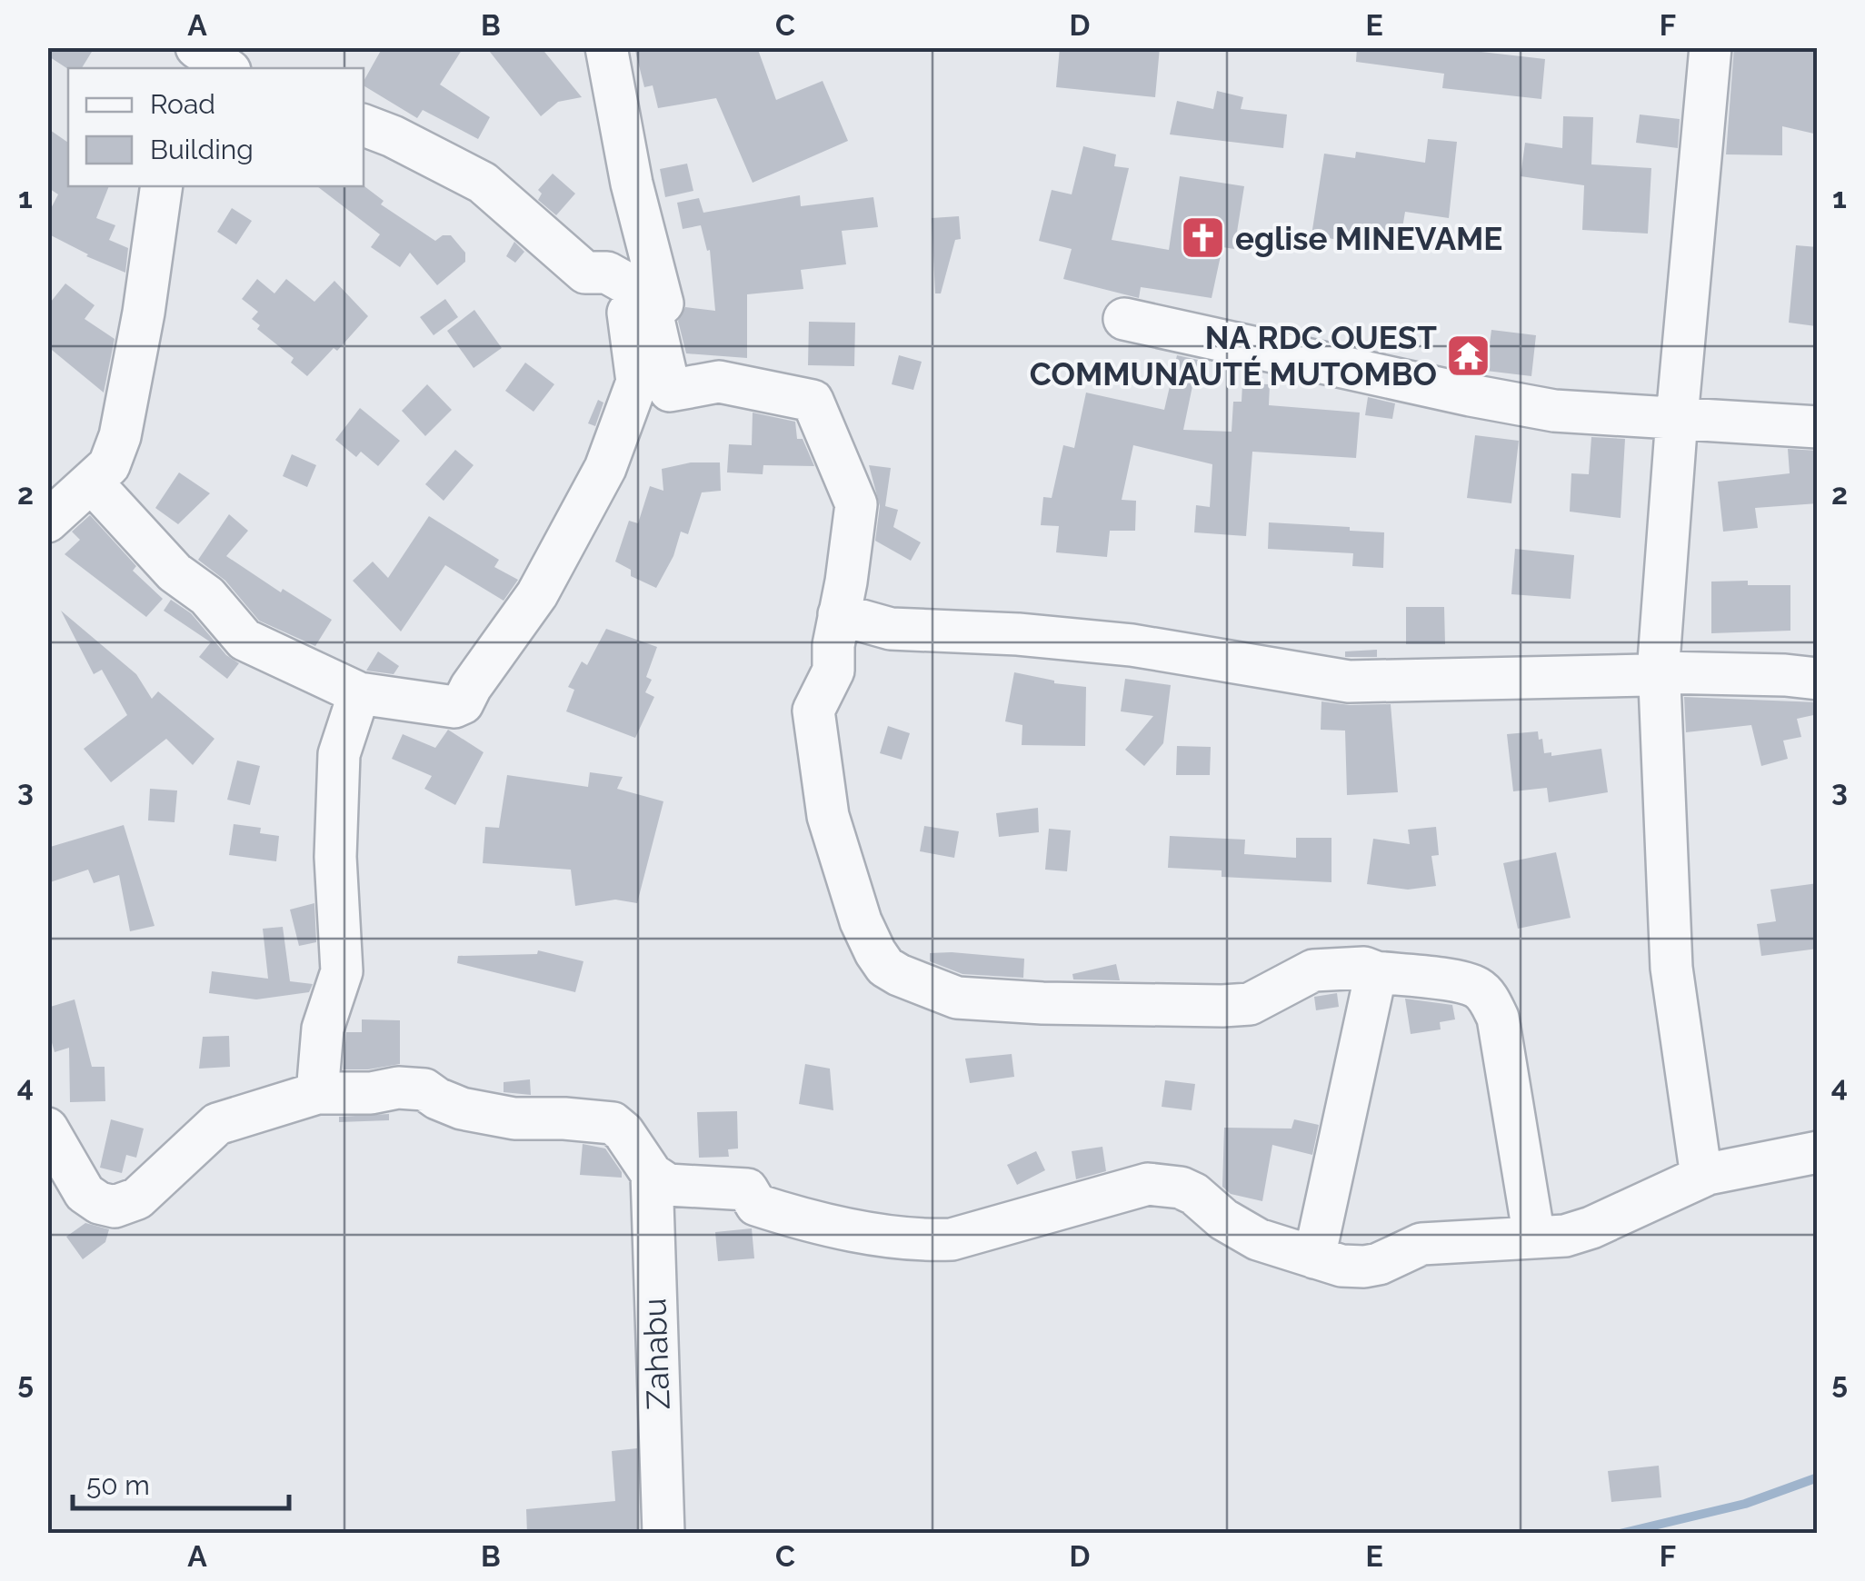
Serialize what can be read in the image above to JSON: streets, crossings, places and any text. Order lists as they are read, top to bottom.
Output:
{
  "streets": {
    "street": ["Zahabu"]
  },
  "places": {
    "church": ["eglise MINEVAME"],
    "temple": ["NA RDC OUEST COMMUNAUTÉ MUTOMBO"]
  },
  "legend": ["Road", "Building"],
  "scale_bar": "50 m",
  "grid": {
    "columns": [
      "A",
      "B",
      "C",
      "D",
      "E",
      "F"
    ],
    "rows": [
      "1",
      "2",
      "3",
      "4",
      "5"
    ]
  }
}
